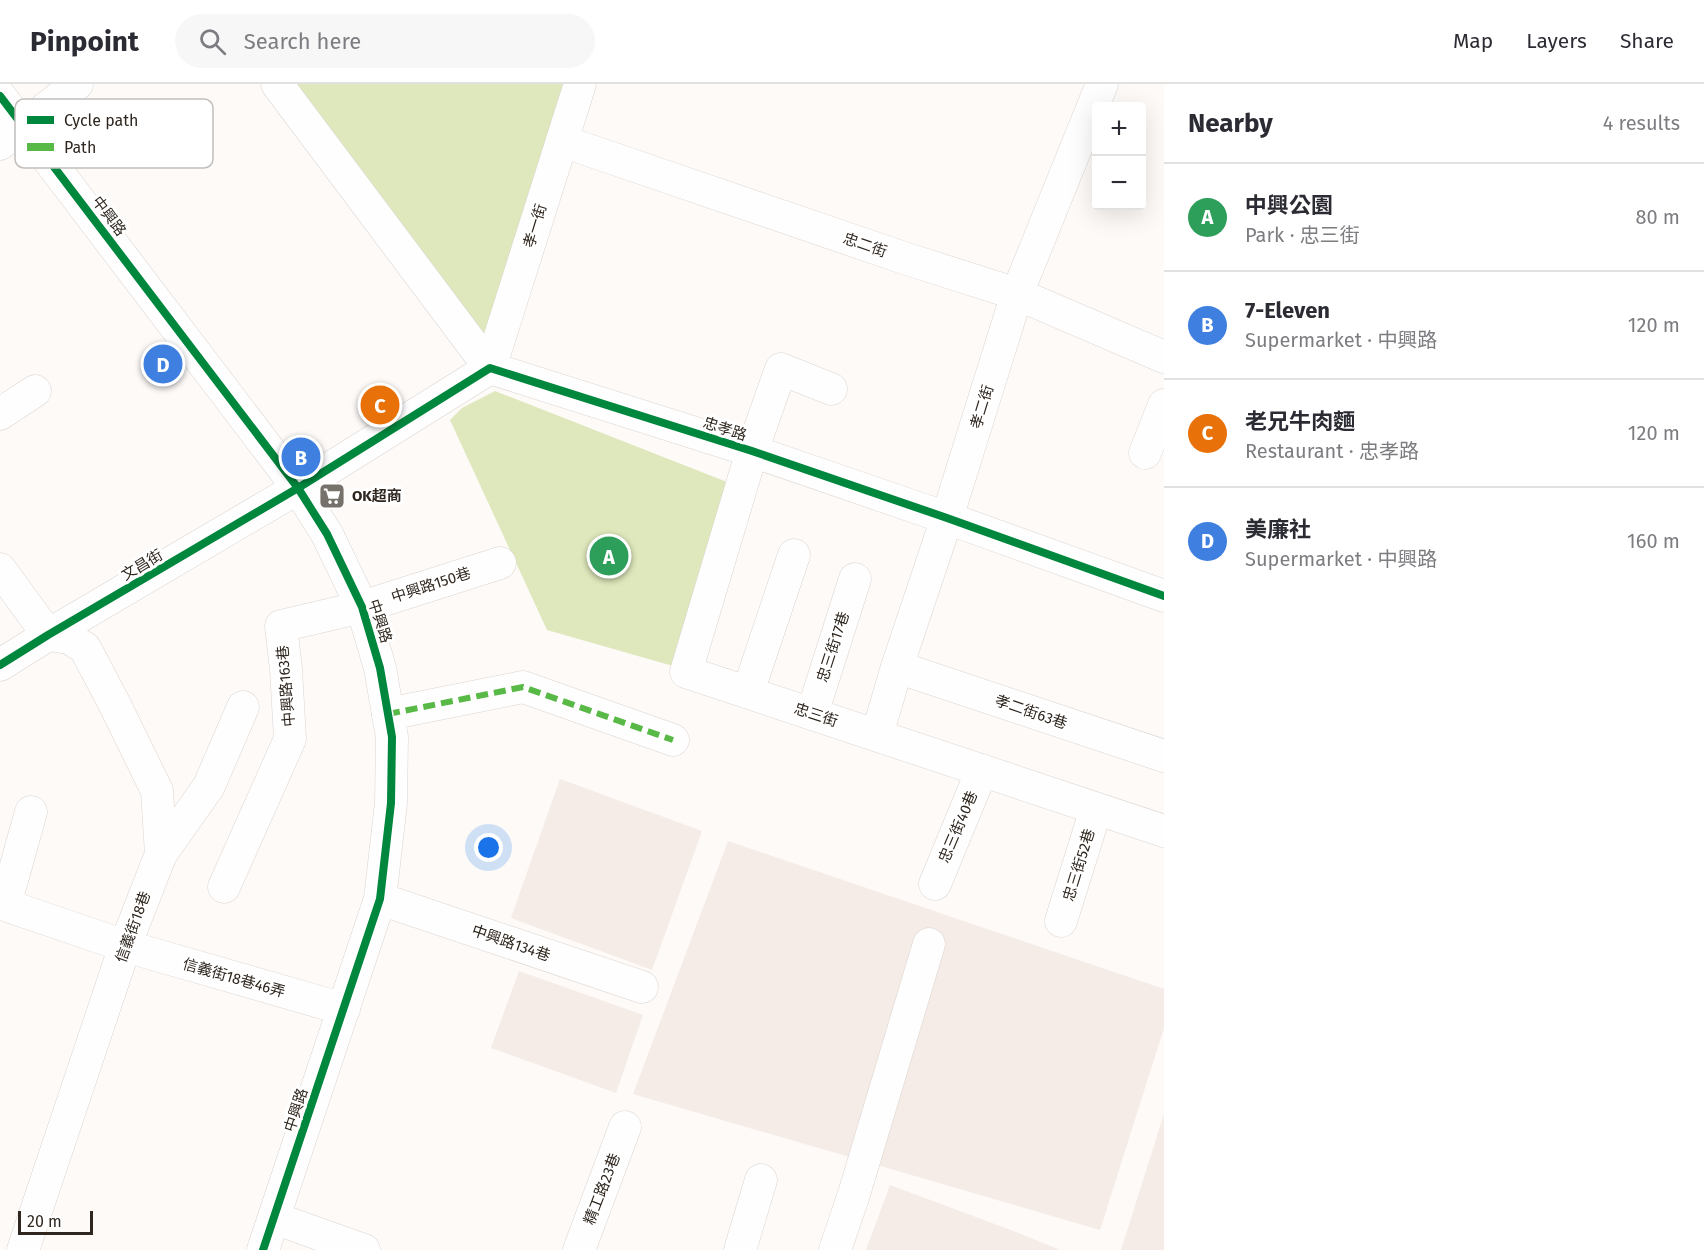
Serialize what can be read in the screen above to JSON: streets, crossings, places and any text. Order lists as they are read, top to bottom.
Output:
{
  "streets": {
    "street": [
      "中興路",
      "孝一街",
      "忠二街",
      "孝二街",
      "忠孝路",
      "文昌街",
      "中興路150巷",
      "忠三街17巷",
      "中興路163巷",
      "孝二街63巷",
      "忠三街",
      "忠三街40巷",
      "忠三街52巷",
      "信義街18巷",
      "中興路134巷",
      "信義街18巷46弄",
      "精工路23巷"
    ]
  },
  "crossings": [
    ["中興路", "文昌街"],
    ["中興路", "中興路150巷"],
    ["中興路", "中興路163巷"],
    ["中興路", "中興路134巷"],
    ["中興路", "信義街18巷46弄"],
    ["孝一街", "忠二街"],
    ["孝一街", "忠孝路"],
    ["忠二街", "孝二街"],
    ["孝二街", "忠孝路"],
    ["孝二街", "孝二街63巷"],
    ["孝二街", "忠三街"],
    ["忠孝路", "忠三街"],
    ["文昌街", "信義街18巷"],
    ["中興路150巷", "中興路163巷"],
    ["忠三街17巷", "忠三街"],
    ["忠三街", "忠三街40巷"],
    ["忠三街", "忠三街52巷"],
    ["信義街18巷", "信義街18巷46弄"]
  ],
  "places": {
    "supermarket": ["OK超商"]
  },
  "legend": ["Cycle path", "Path"],
  "scale_bar": "20 m",
  "page": {
    "header": "Pinpoint",
    "search": "Search here",
    "nav": ["Map", "Layers", "Share"],
    "heading": ["Nearby", "4 results"],
    "map_buttons": ["+", "−"],
    "list": [
      {
        "mark": "A",
        "name": "中興公園",
        "note": "Park · 忠三街",
        "value": "80 m"
      },
      {
        "mark": "B",
        "name": "7-Eleven",
        "note": "Supermarket · 中興路",
        "value": "120 m"
      },
      {
        "mark": "C",
        "name": "老兄牛肉麵",
        "note": "Restaurant · 忠孝路",
        "value": "120 m"
      },
      {
        "mark": "D",
        "name": "美廉社",
        "note": "Supermarket · 中興路",
        "value": "160 m"
      }
    ],
    "pins": [
      "D",
      "C",
      "B",
      "A"
    ],
    "scale": "20 m"
  }
}
